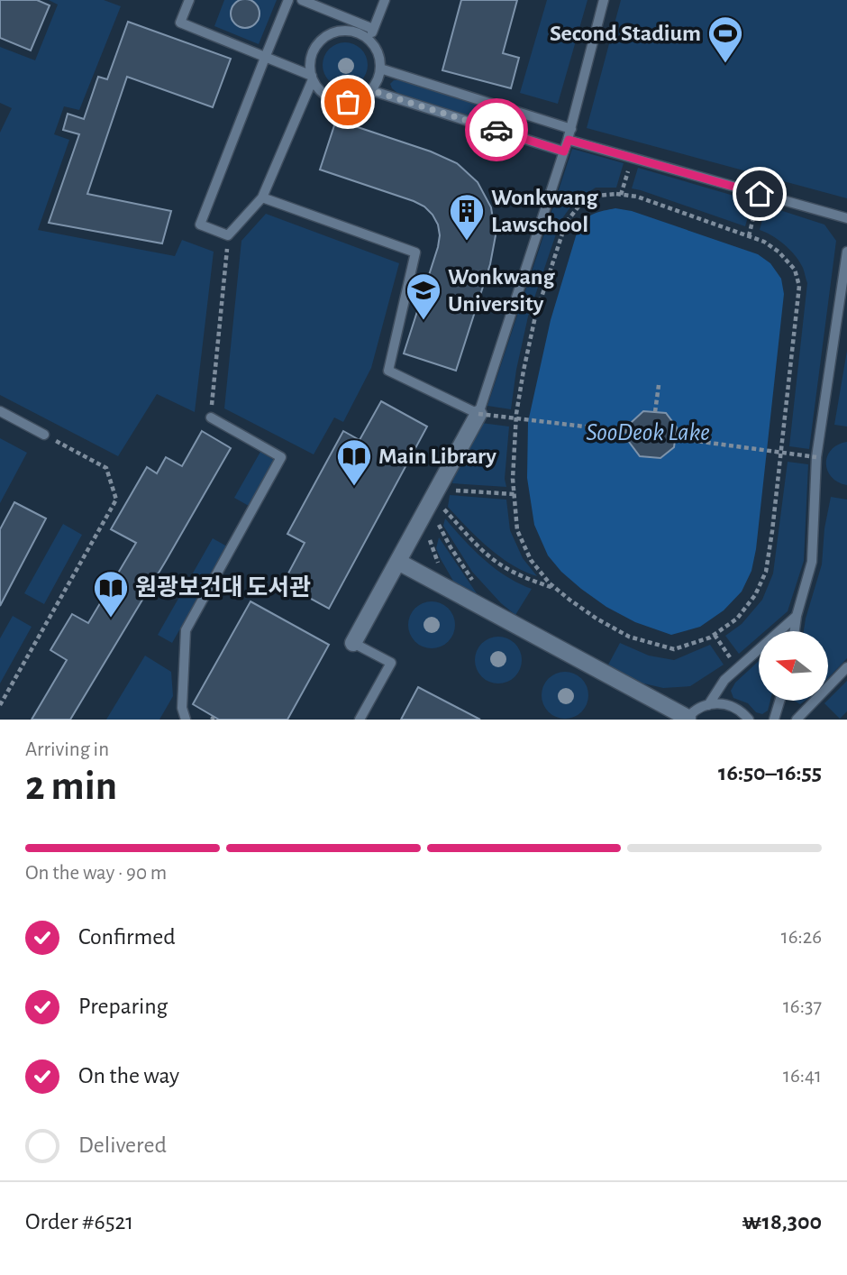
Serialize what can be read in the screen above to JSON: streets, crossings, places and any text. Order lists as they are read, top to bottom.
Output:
{
  "water": ["SooDeok Lake"],
  "places": {
    "sports": ["Second Stadium"],
    "building": ["Wonkwang Lawschool"],
    "school or university": ["Wonkwang University"],
    "library": ["Main Library", "원광보건대 도서관"]
  },
  "north": "left",
  "page": {
    "heading": ["2 min", "Arriving in", "16:50–16:55"],
    "panel": ["Order #6521", "₩18,300"],
    "bar": "On the way · 90 m",
    "list": [
      ["Confirmed", "16:26"],
      ["Preparing", "16:37"],
      ["On the way", "16:41"],
      "Delivered"
    ]
  }
}
